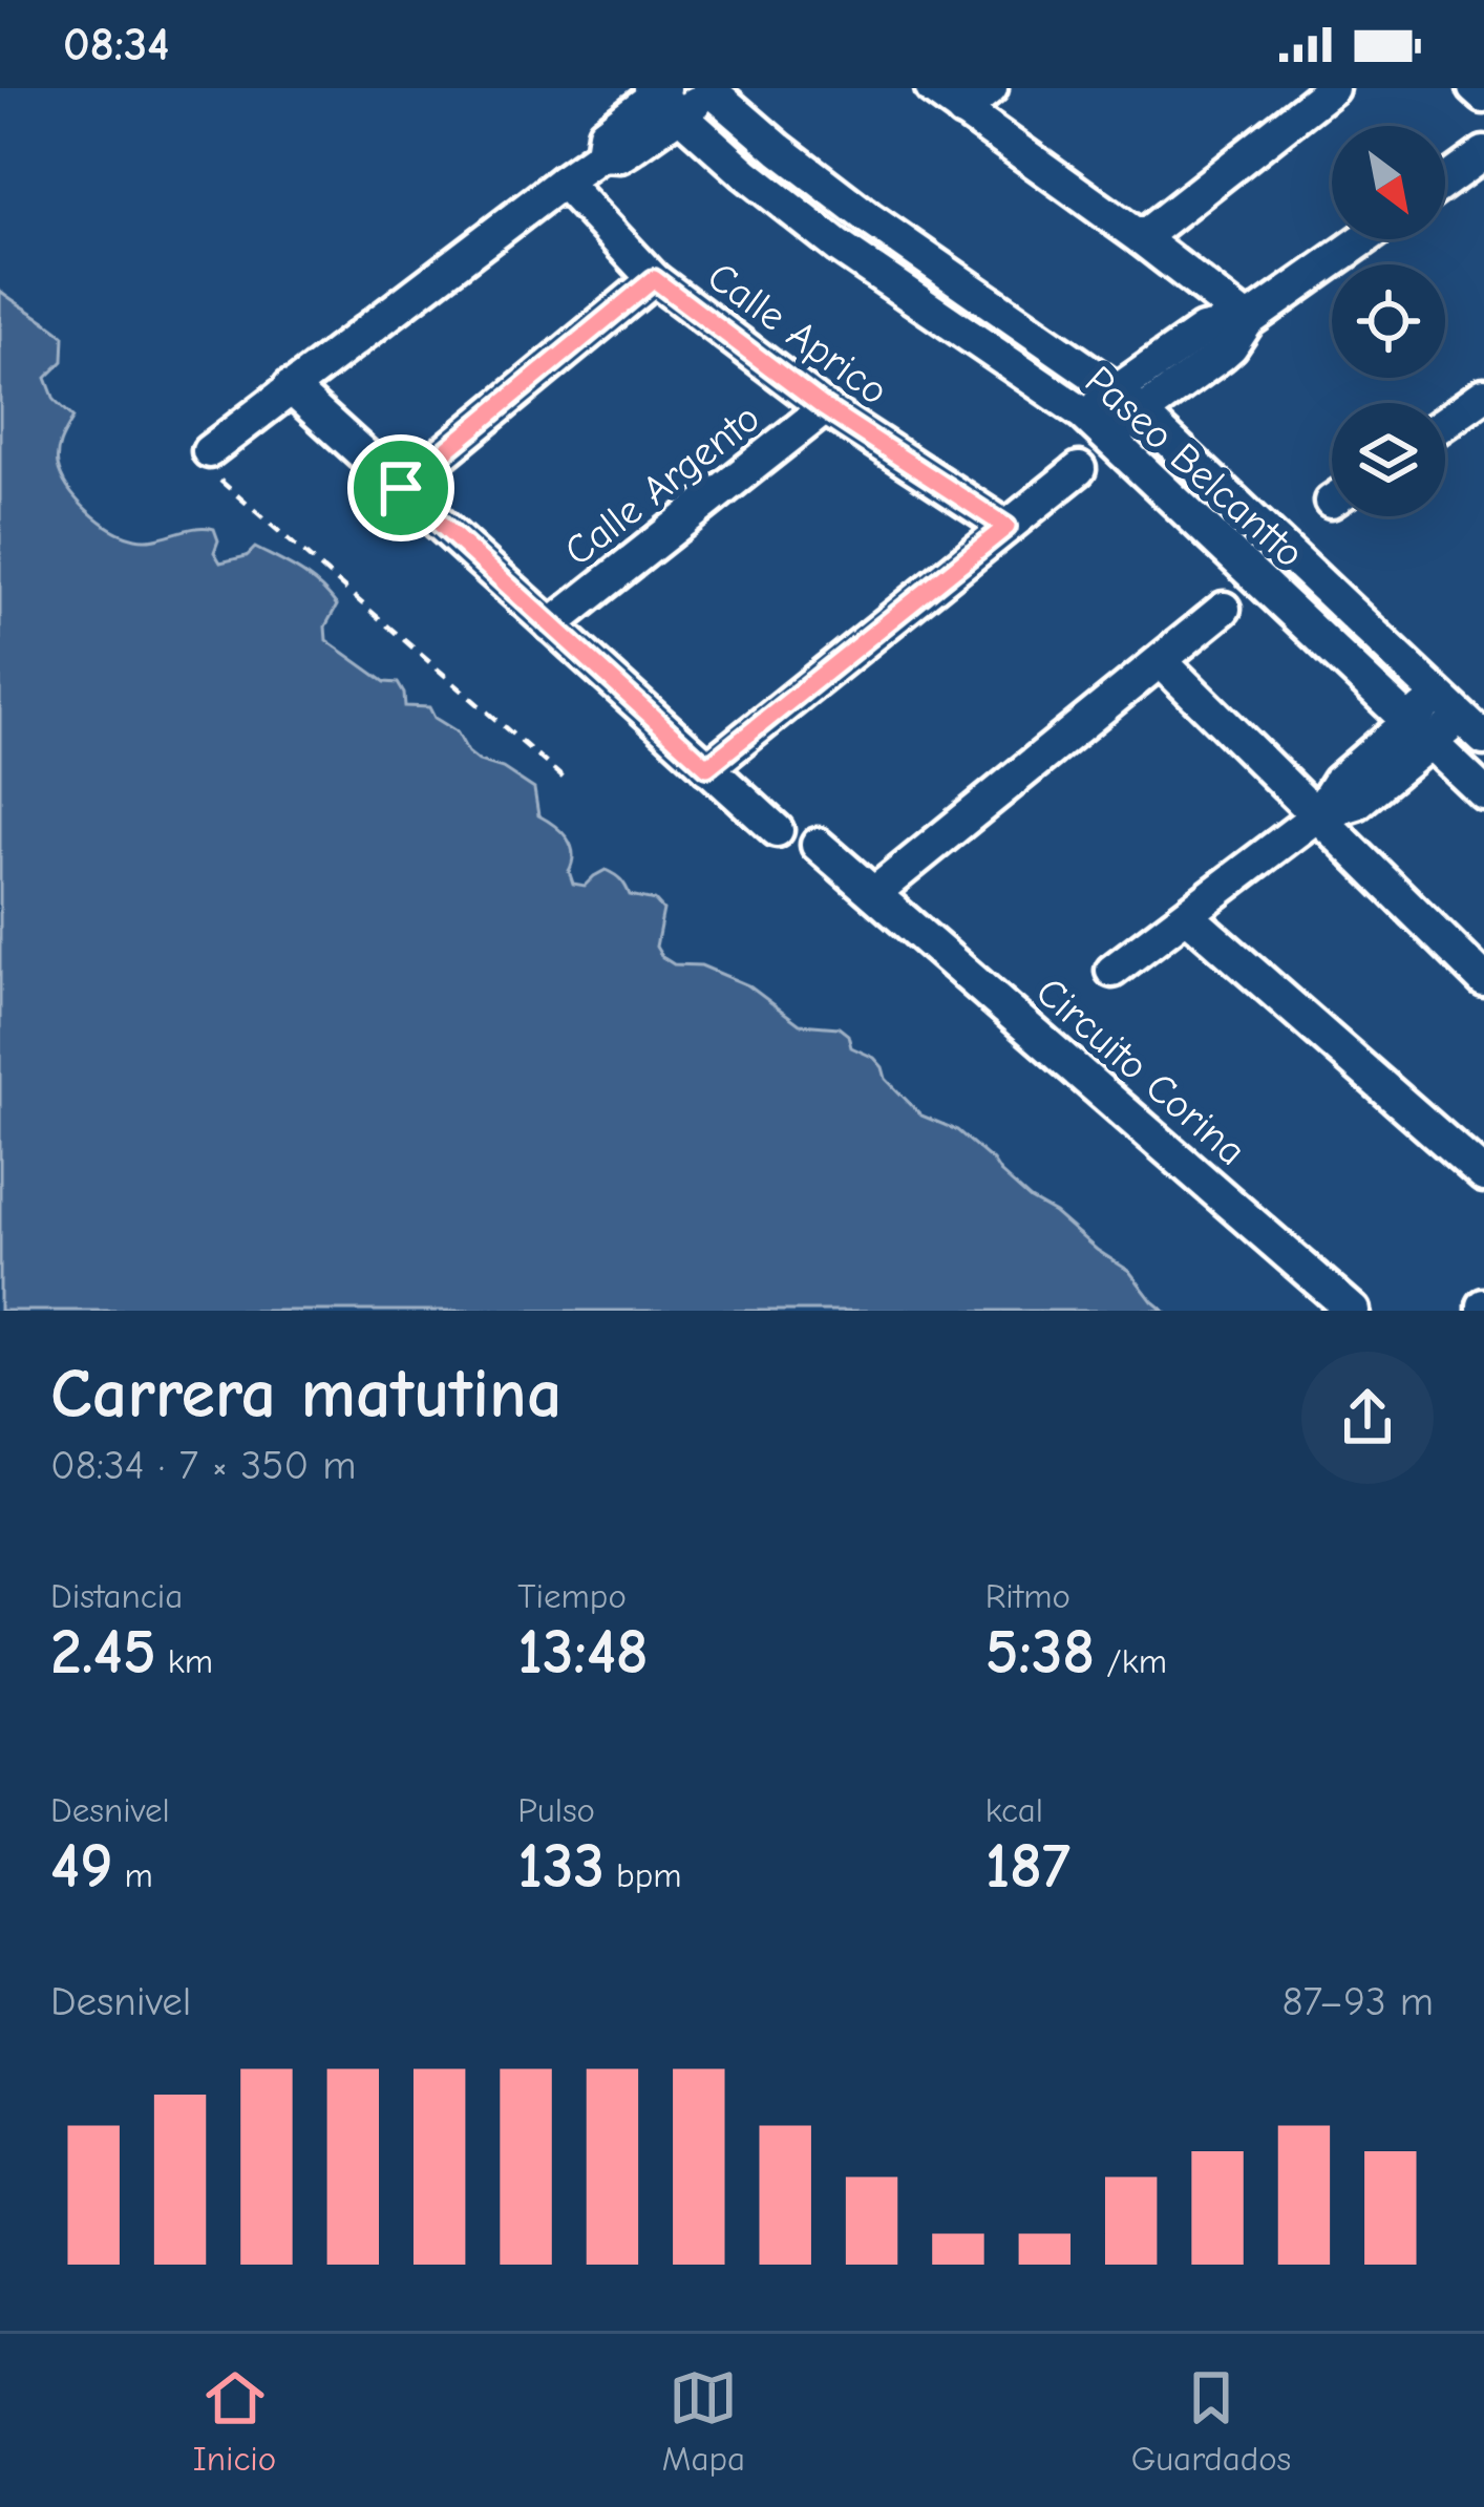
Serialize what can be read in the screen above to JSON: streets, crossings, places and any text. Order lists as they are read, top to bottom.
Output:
{
  "streets": {
    "street": [
      "Calle Aprico",
      "Paseo Belcantto",
      "Calle Argento",
      "Circuito Corina"
    ]
  },
  "crossings": [
    ["Calle Aprico", "Calle Argento"]
  ],
  "north": "bottom right",
  "page": {
    "status": "08:34",
    "heading": ["Carrera matutina", "08:34 · 7 × 350 m"],
    "stats": [
      ["Distancia", "2.45 km"],
      ["Tiempo", "13:48"],
      ["Ritmo", "5:38 /km"],
      ["Desnivel", "49 m"],
      ["Pulso", "133 bpm"],
      ["kcal", "187"]
    ],
    "chart": ["Desnivel", "87–93 m"],
    "tabs": ["Inicio", "Mapa", "Guardados"]
  }
}
